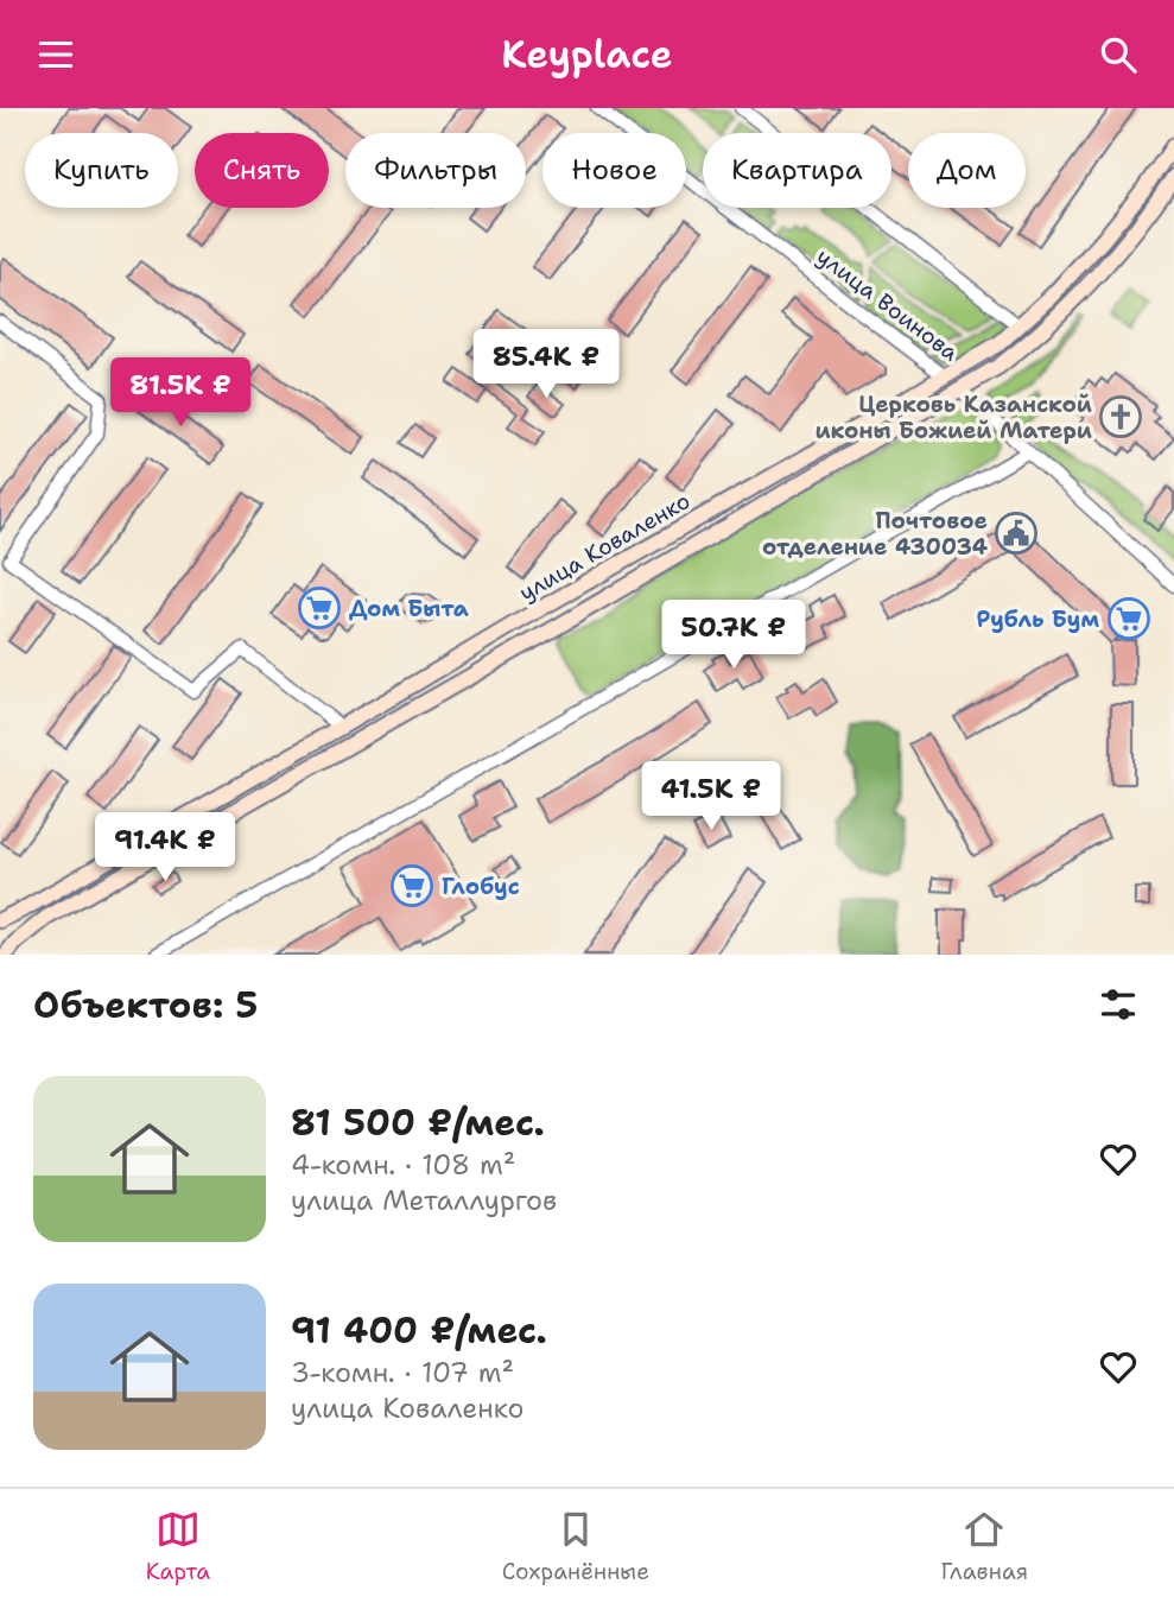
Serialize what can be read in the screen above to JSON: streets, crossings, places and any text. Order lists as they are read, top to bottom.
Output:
{
  "streets": {
    "main road": ["улица Воинова", "улица Коваленко"]
  },
  "crossings": [
    ["улица Воинова", "улица Коваленко"]
  ],
  "places": {
    "church": ["Церковь Казанской иконы Божией Матери"],
    "public building": ["Почтовое отделение 430034"],
    "supermarket": ["Дом Быта", "Рубль Бум", "Глобус"]
  },
  "page": {
    "header": "Keyplace",
    "chip": [
      "Купить",
      "Снять",
      "Фильтры",
      "Новое",
      "Квартира",
      "Дом"
    ],
    "price": [
      "85.4K ₽",
      "81.5K ₽",
      "50.7K ₽",
      "41.5K ₽",
      "91.4K ₽"
    ],
    "heading": "Объектов: 5",
    "list": [
      {
        "name": "81 500 ₽/мес.",
        "note": "4-комн. · 108 m² · улица Металлургов"
      },
      {
        "name": "91 400 ₽/мес.",
        "note": "3-комн. · 107 m² · улица Коваленко"
      }
    ],
    "tabs": ["Карта", "Сохранённые", "Главная"]
  }
}
